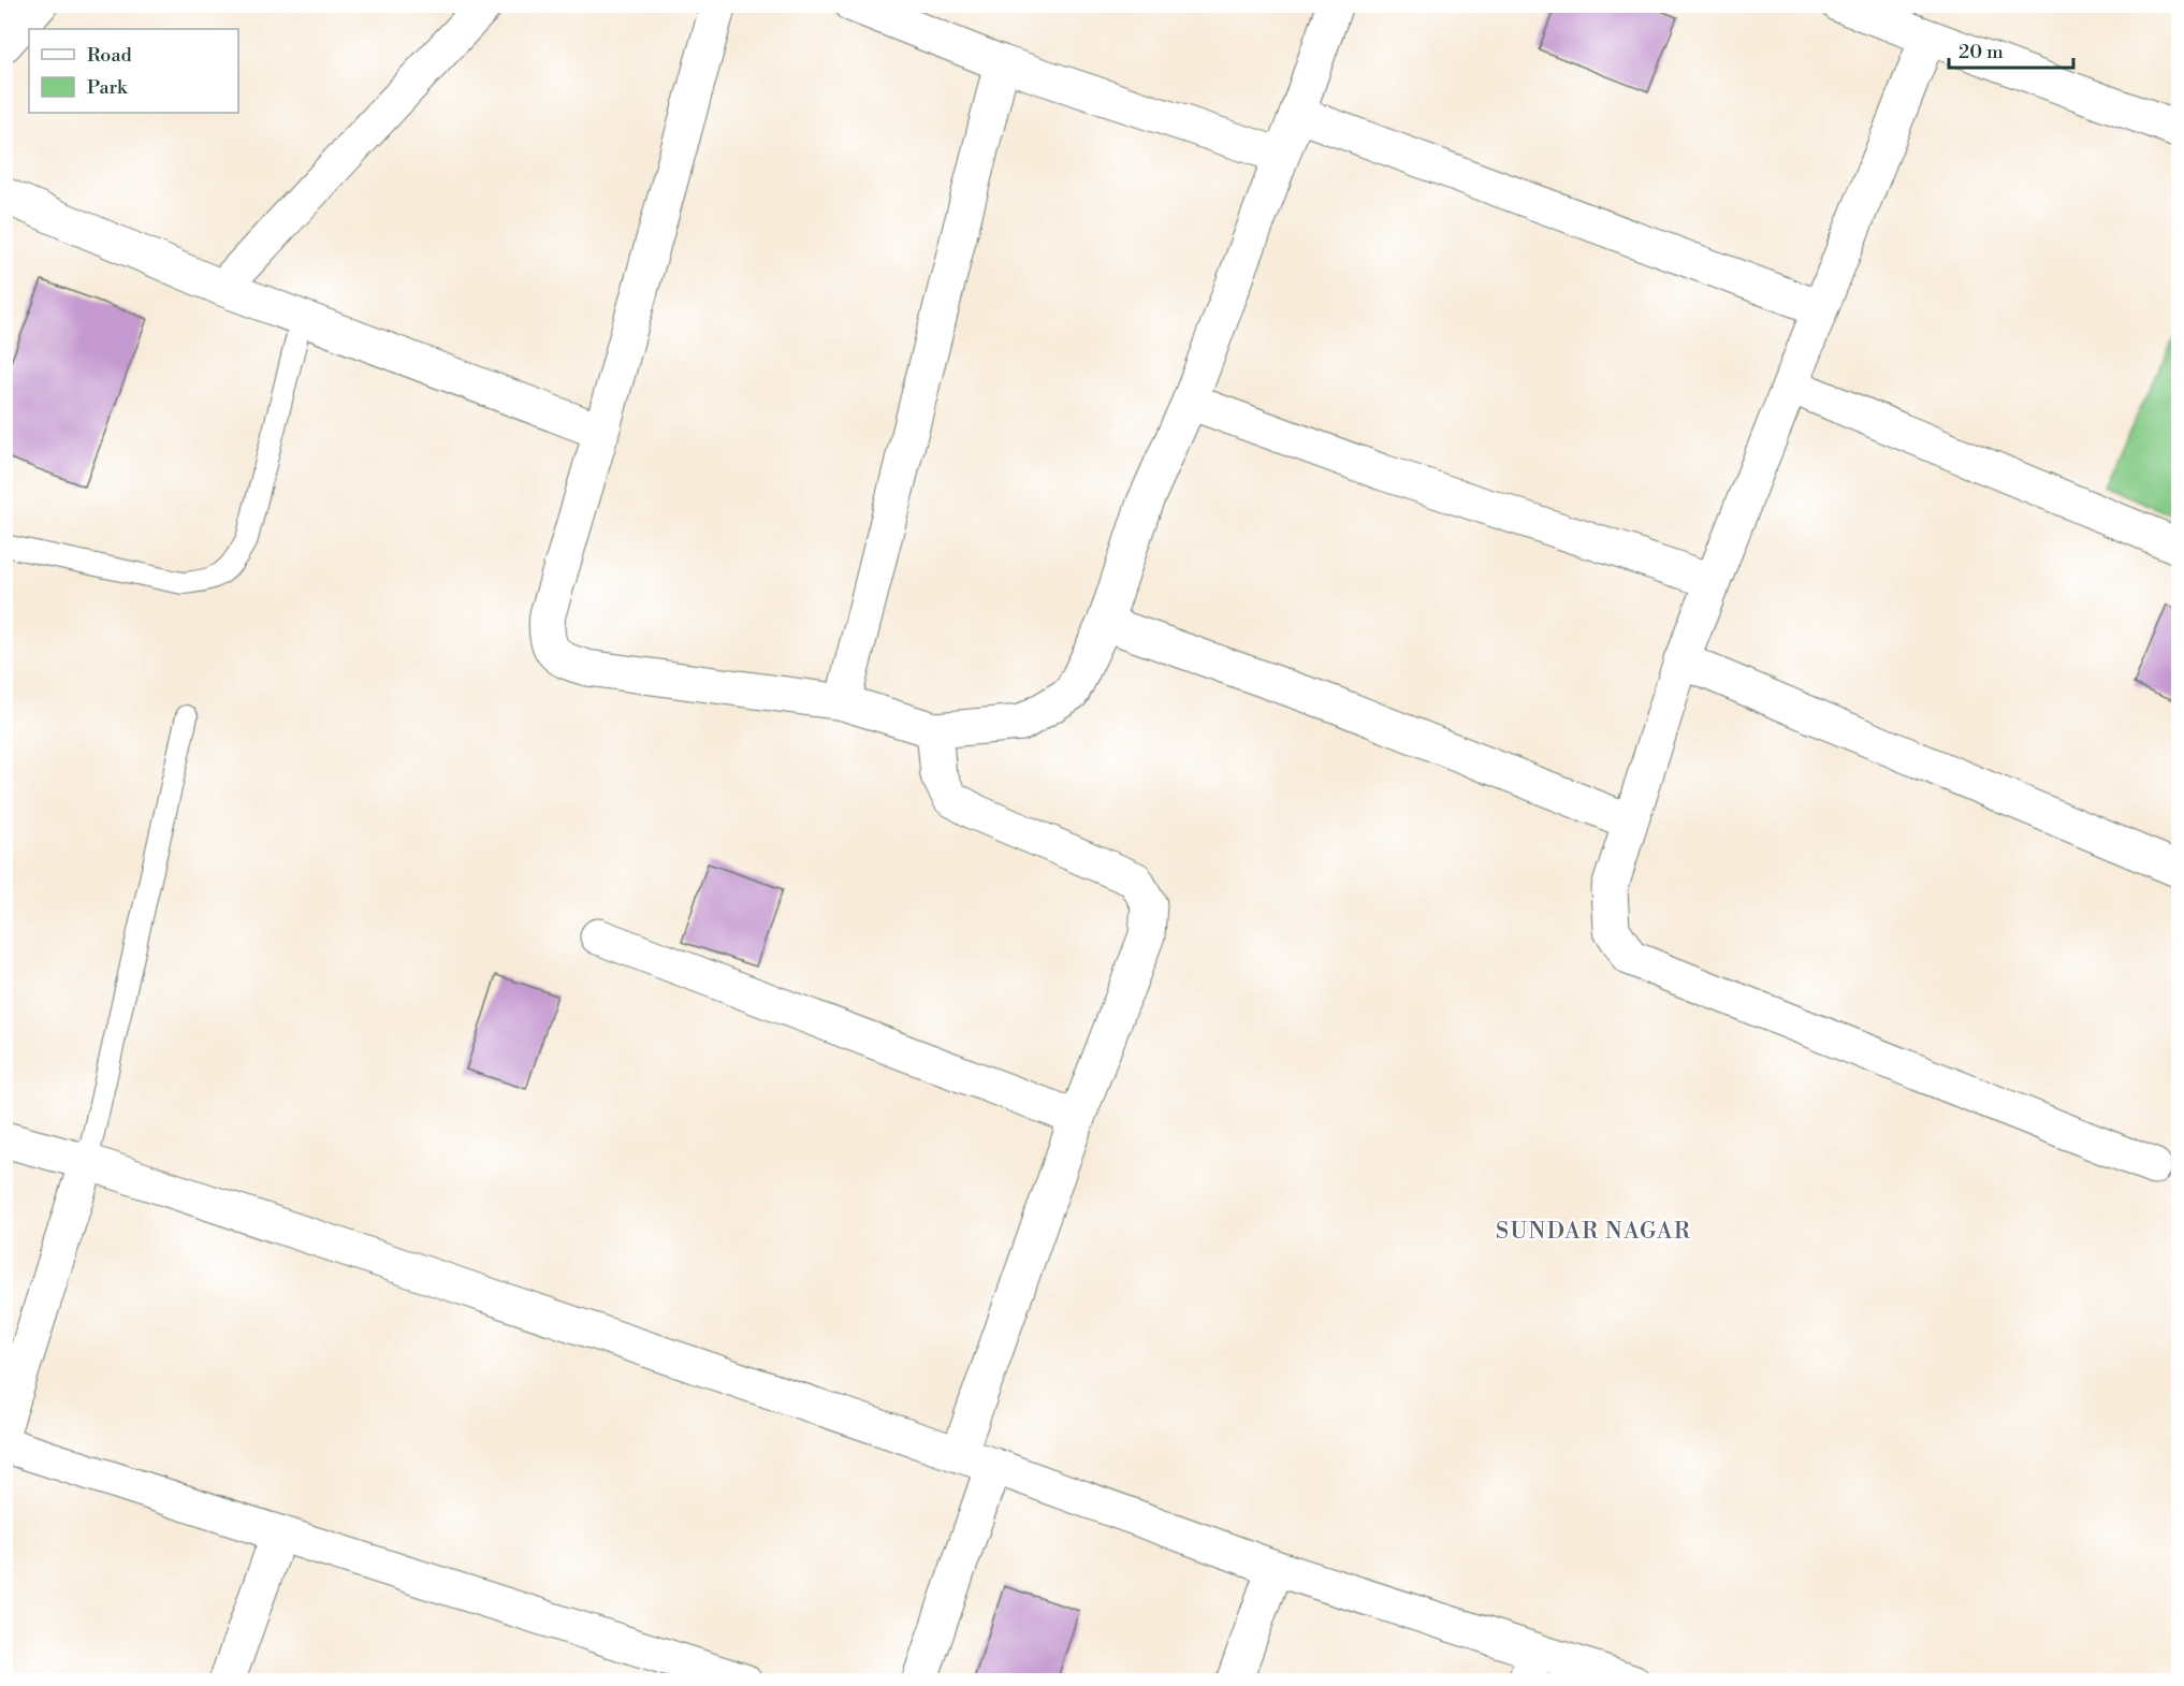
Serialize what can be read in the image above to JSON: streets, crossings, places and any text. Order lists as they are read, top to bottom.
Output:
{
  "districts": ["SUNDAR NAGAR"],
  "legend": ["Road", "Park"],
  "scale_bar": "20 m"
}
